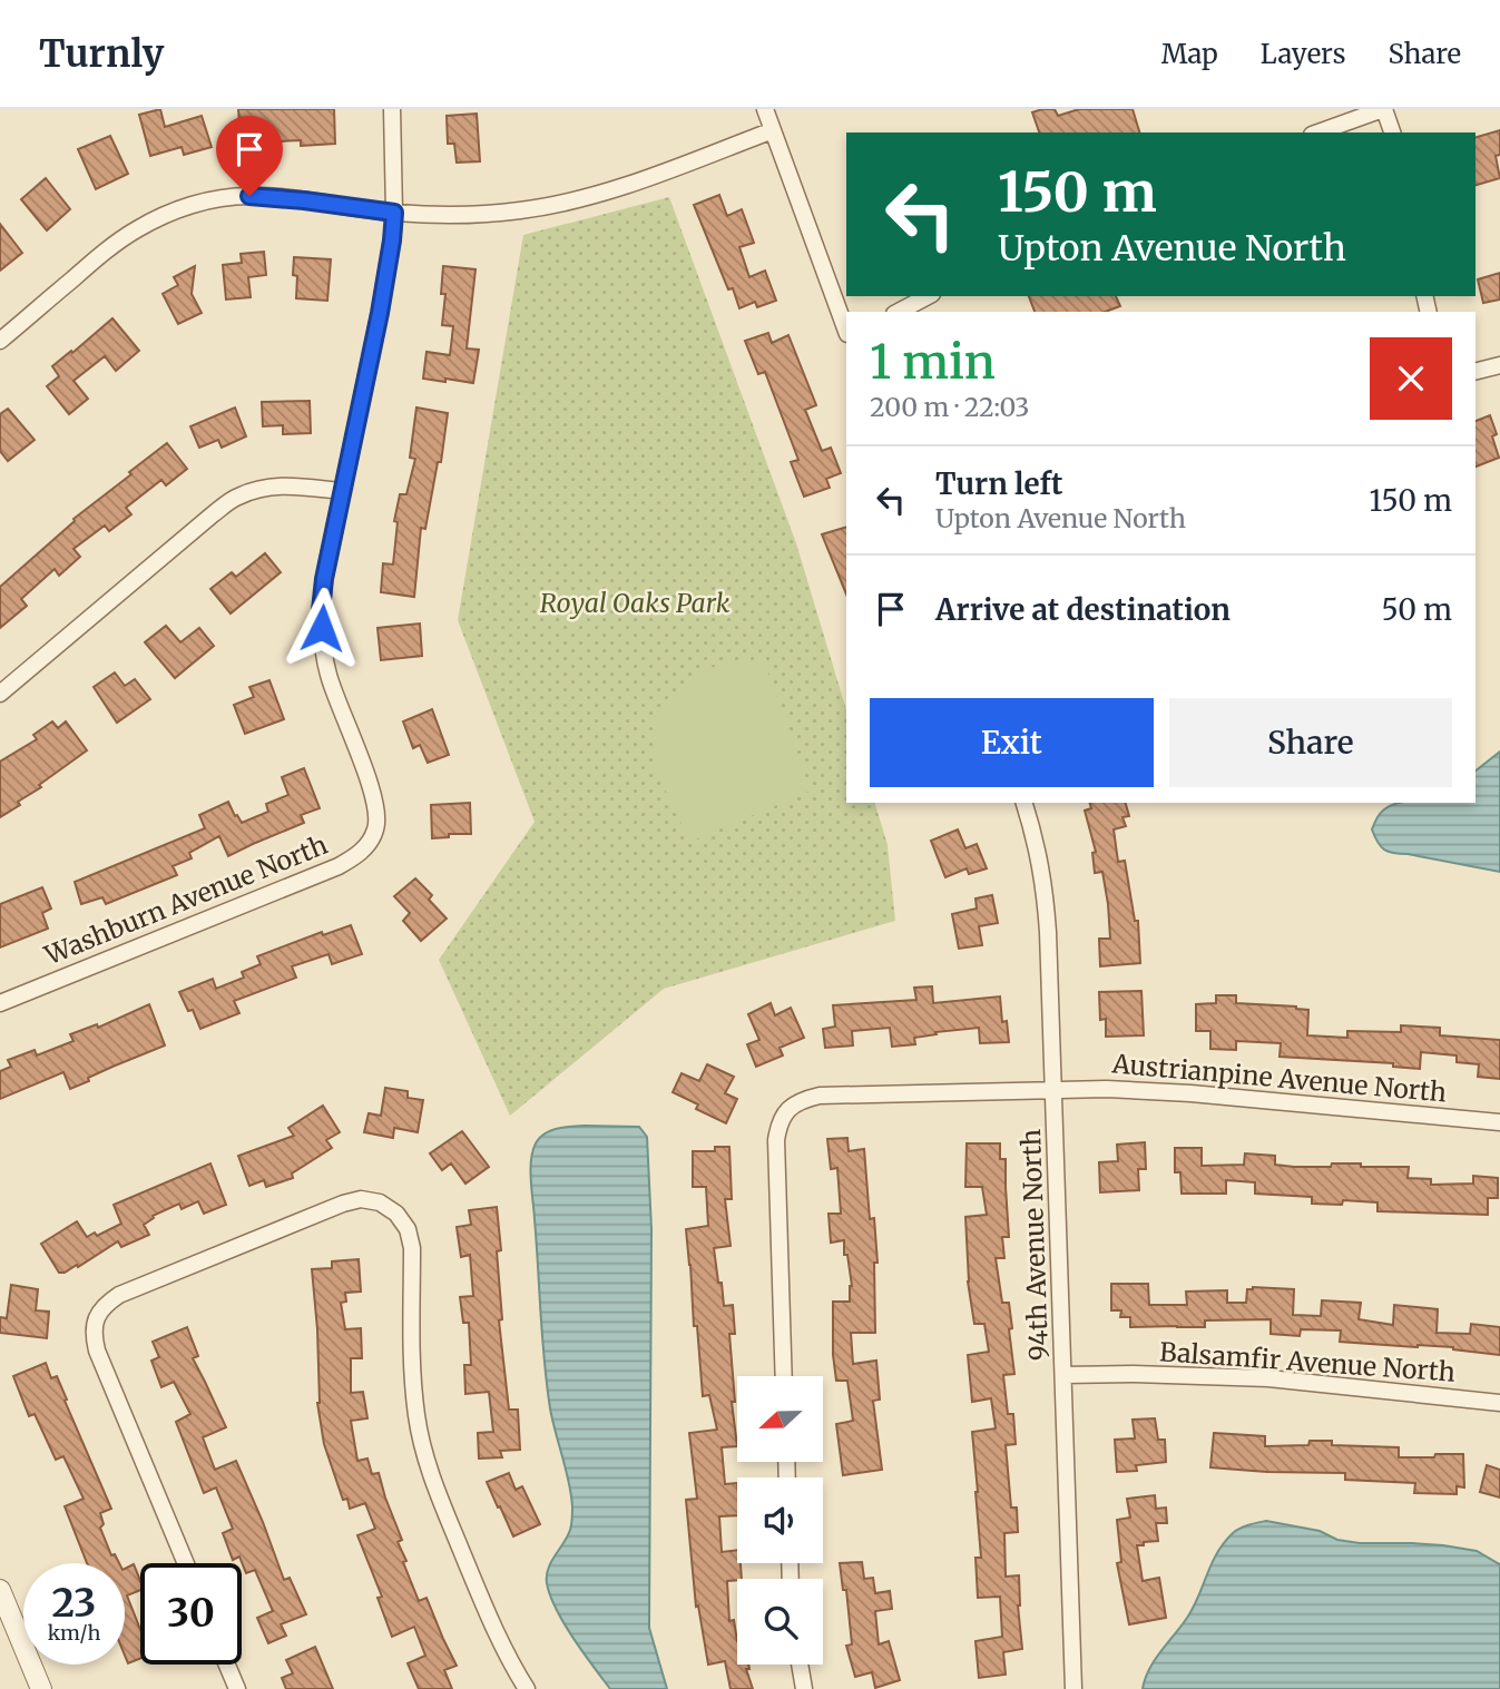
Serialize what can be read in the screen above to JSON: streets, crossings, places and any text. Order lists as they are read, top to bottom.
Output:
{
  "streets": {
    "street": [
      "Washburn Avenue North",
      "Austrianpine Avenue North",
      "94th Avenue North",
      "Balsamfir Avenue North"
    ]
  },
  "crossings": [
    ["Austrianpine Avenue North", "94th Avenue North"],
    ["94th Avenue North", "Balsamfir Avenue North"]
  ],
  "parks": ["Royal Oaks Park"],
  "north": "left",
  "page": {
    "header": "Turnly",
    "nav": ["Map", "Layers", "Share"],
    "turn": ["150 m", "Upton Avenue North"],
    "heading": ["1 min", "200 m · 22:03"],
    "list": [
      {
        "name": "Turn left",
        "note": "Upton Avenue North",
        "value": "150 m"
      },
      {
        "name": "Arrive at destination",
        "value": "50 m"
      }
    ],
    "buttons": ["Exit", "Share"],
    "speed": "23 km/h",
    "limit": "30"
  }
}
